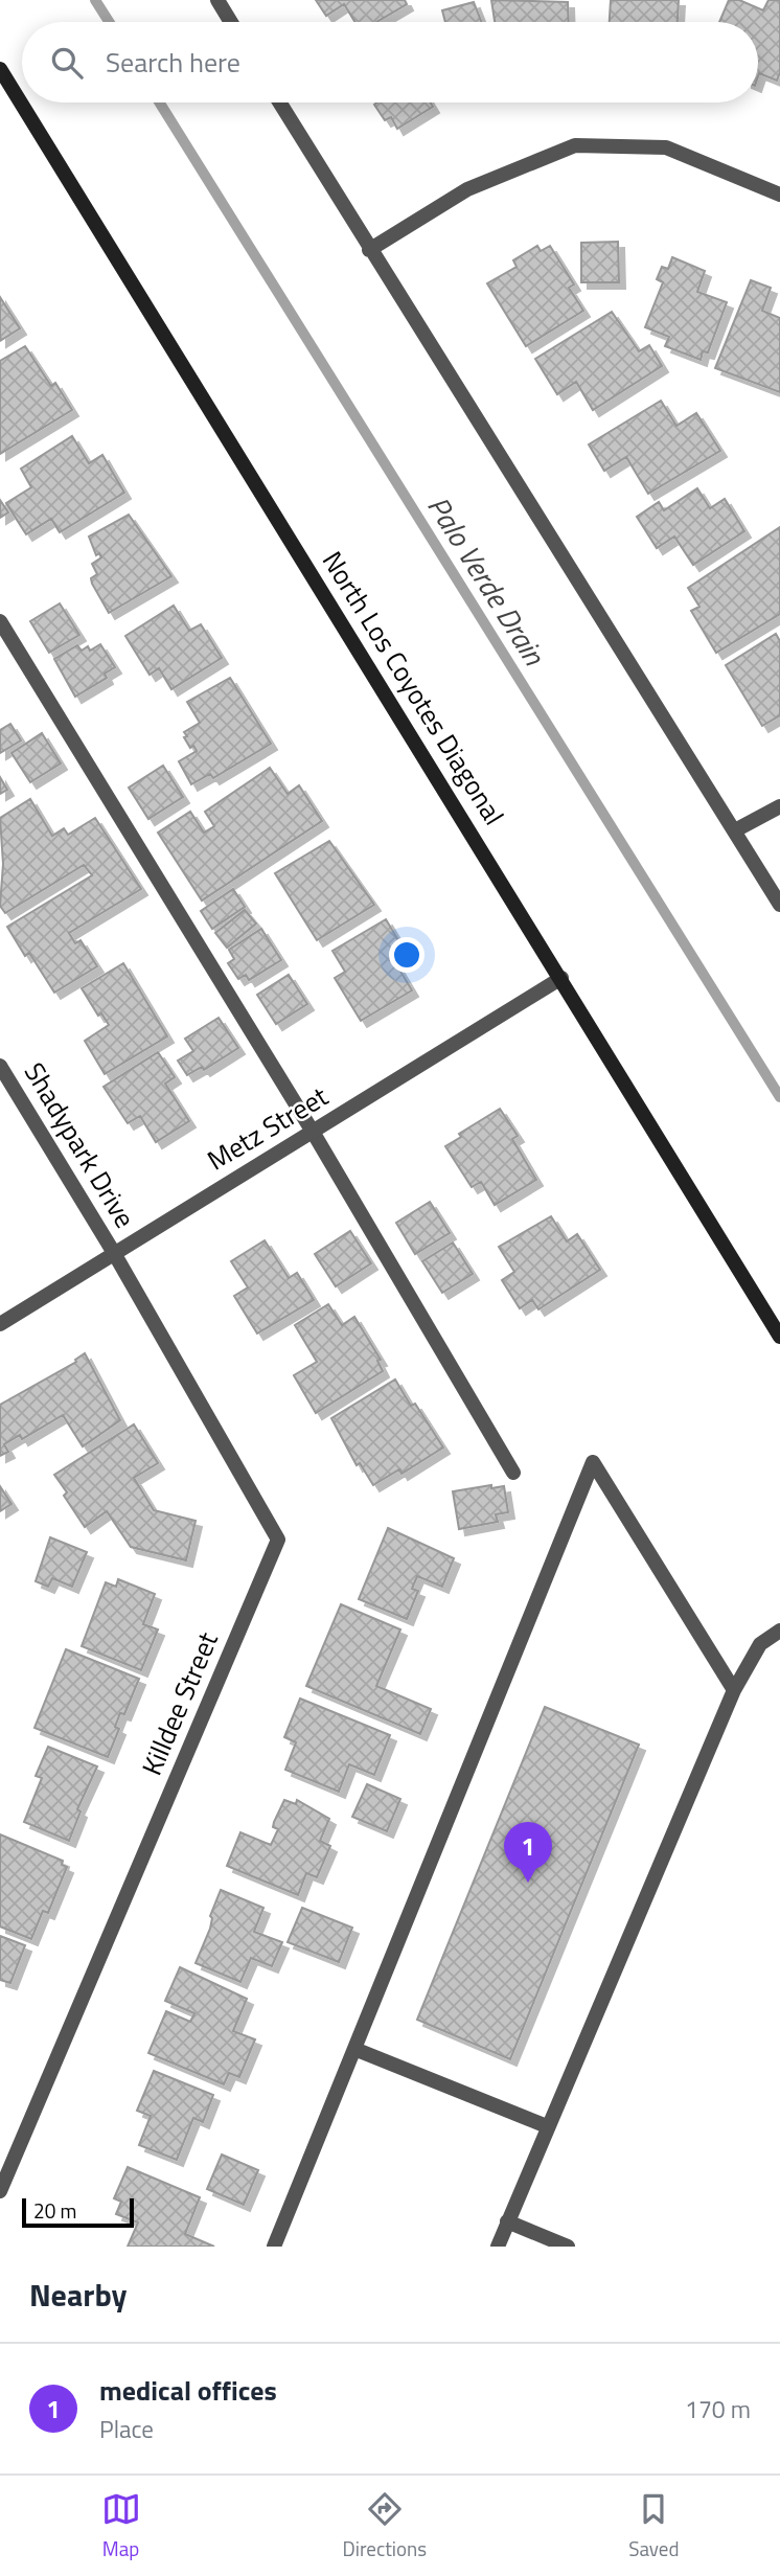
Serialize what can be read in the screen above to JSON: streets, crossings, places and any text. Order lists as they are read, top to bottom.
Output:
{
  "streets": {
    "main road": ["North Los Coyotes Diagonal"],
    "street": ["Metz Street", "Shadypark Drive", "Killdee Street"]
  },
  "crossings": [
    ["North Los Coyotes Diagonal", "Metz Street"],
    ["Metz Street", "Shadypark Drive"],
    ["Metz Street", "Killdee Street"],
    ["Shadypark Drive", "Killdee Street"]
  ],
  "water": ["Palo Verde Drain"],
  "scale_bar": "20 m",
  "page": {
    "search": "Search here",
    "pins": "1",
    "scale": "20 m",
    "heading": "Nearby",
    "list": [
      {
        "mark": "1",
        "name": "medical offices",
        "note": "Place",
        "value": "170 m"
      }
    ],
    "nav": ["Map", "Directions", "Saved"]
  }
}
